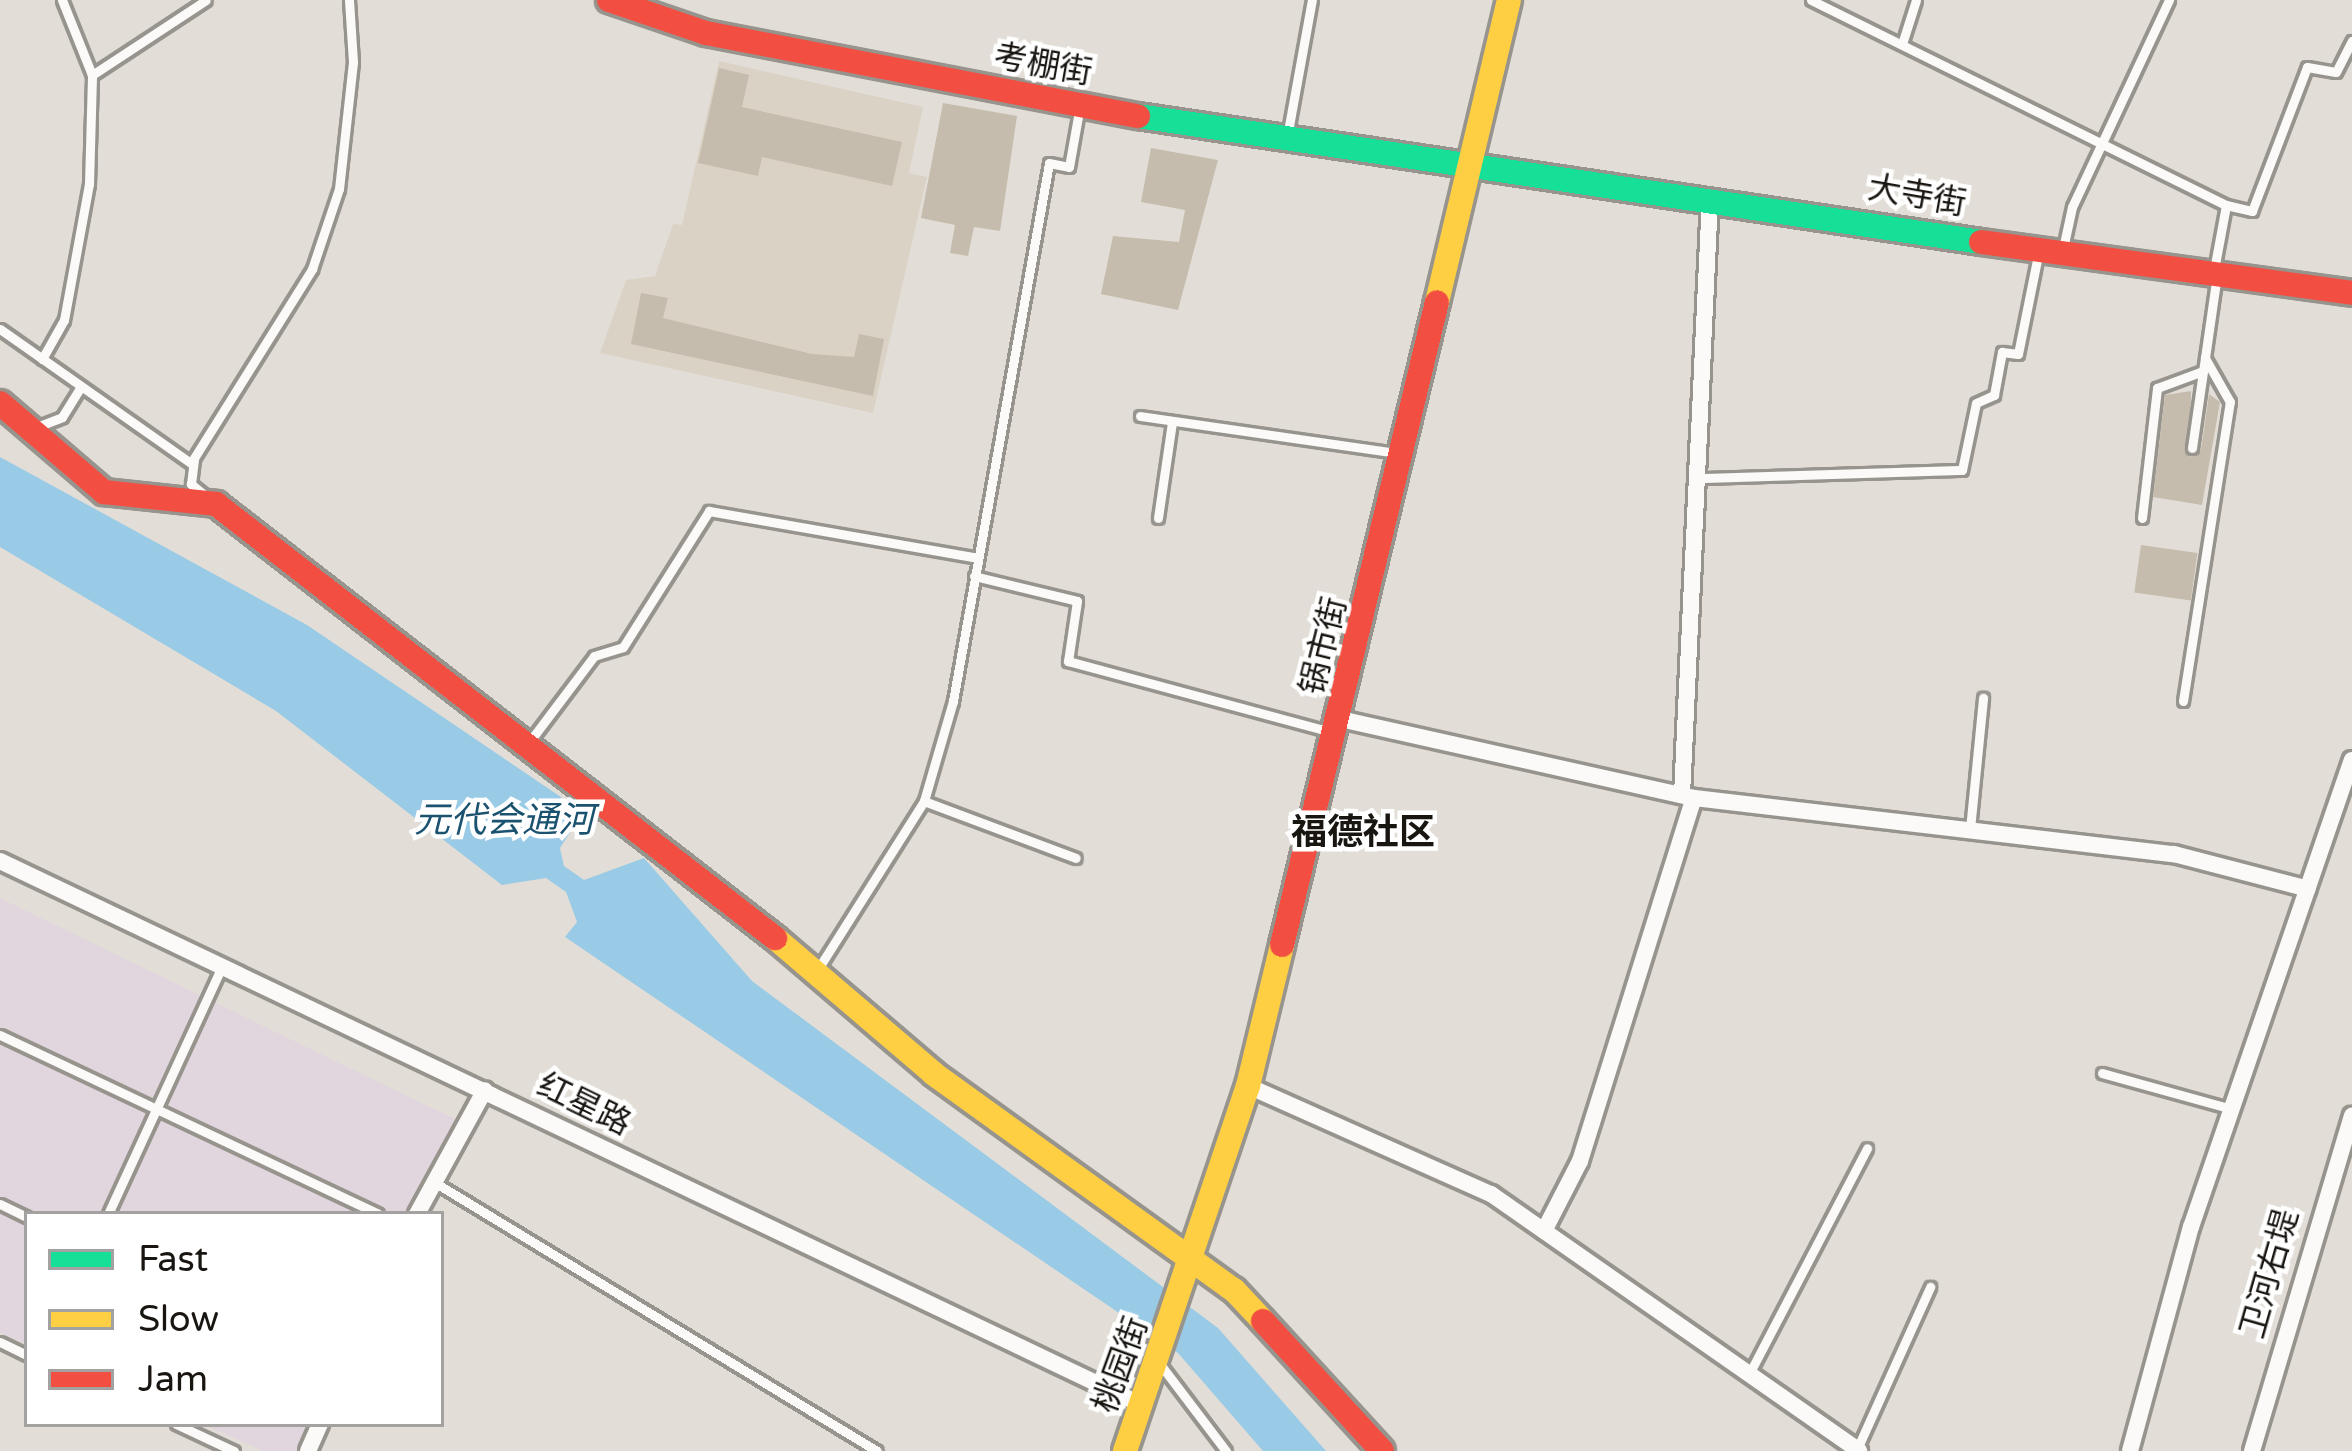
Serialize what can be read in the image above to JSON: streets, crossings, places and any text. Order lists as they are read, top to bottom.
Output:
{
  "streets": {
    "street": [
      "考棚街",
      "大寺街",
      "锅市街",
      "红星路",
      "卫河右堤",
      "桃园街"
    ]
  },
  "crossings": [
    ["考棚街", "大寺街"],
    ["考棚街", "锅市街"],
    ["大寺街", "锅市街"],
    ["锅市街", "桃园街"],
    ["红星路", "桃园街"]
  ],
  "districts": ["福德社区"],
  "water": ["元代会通河"],
  "legend": ["Fast", "Slow", "Jam"]
}
